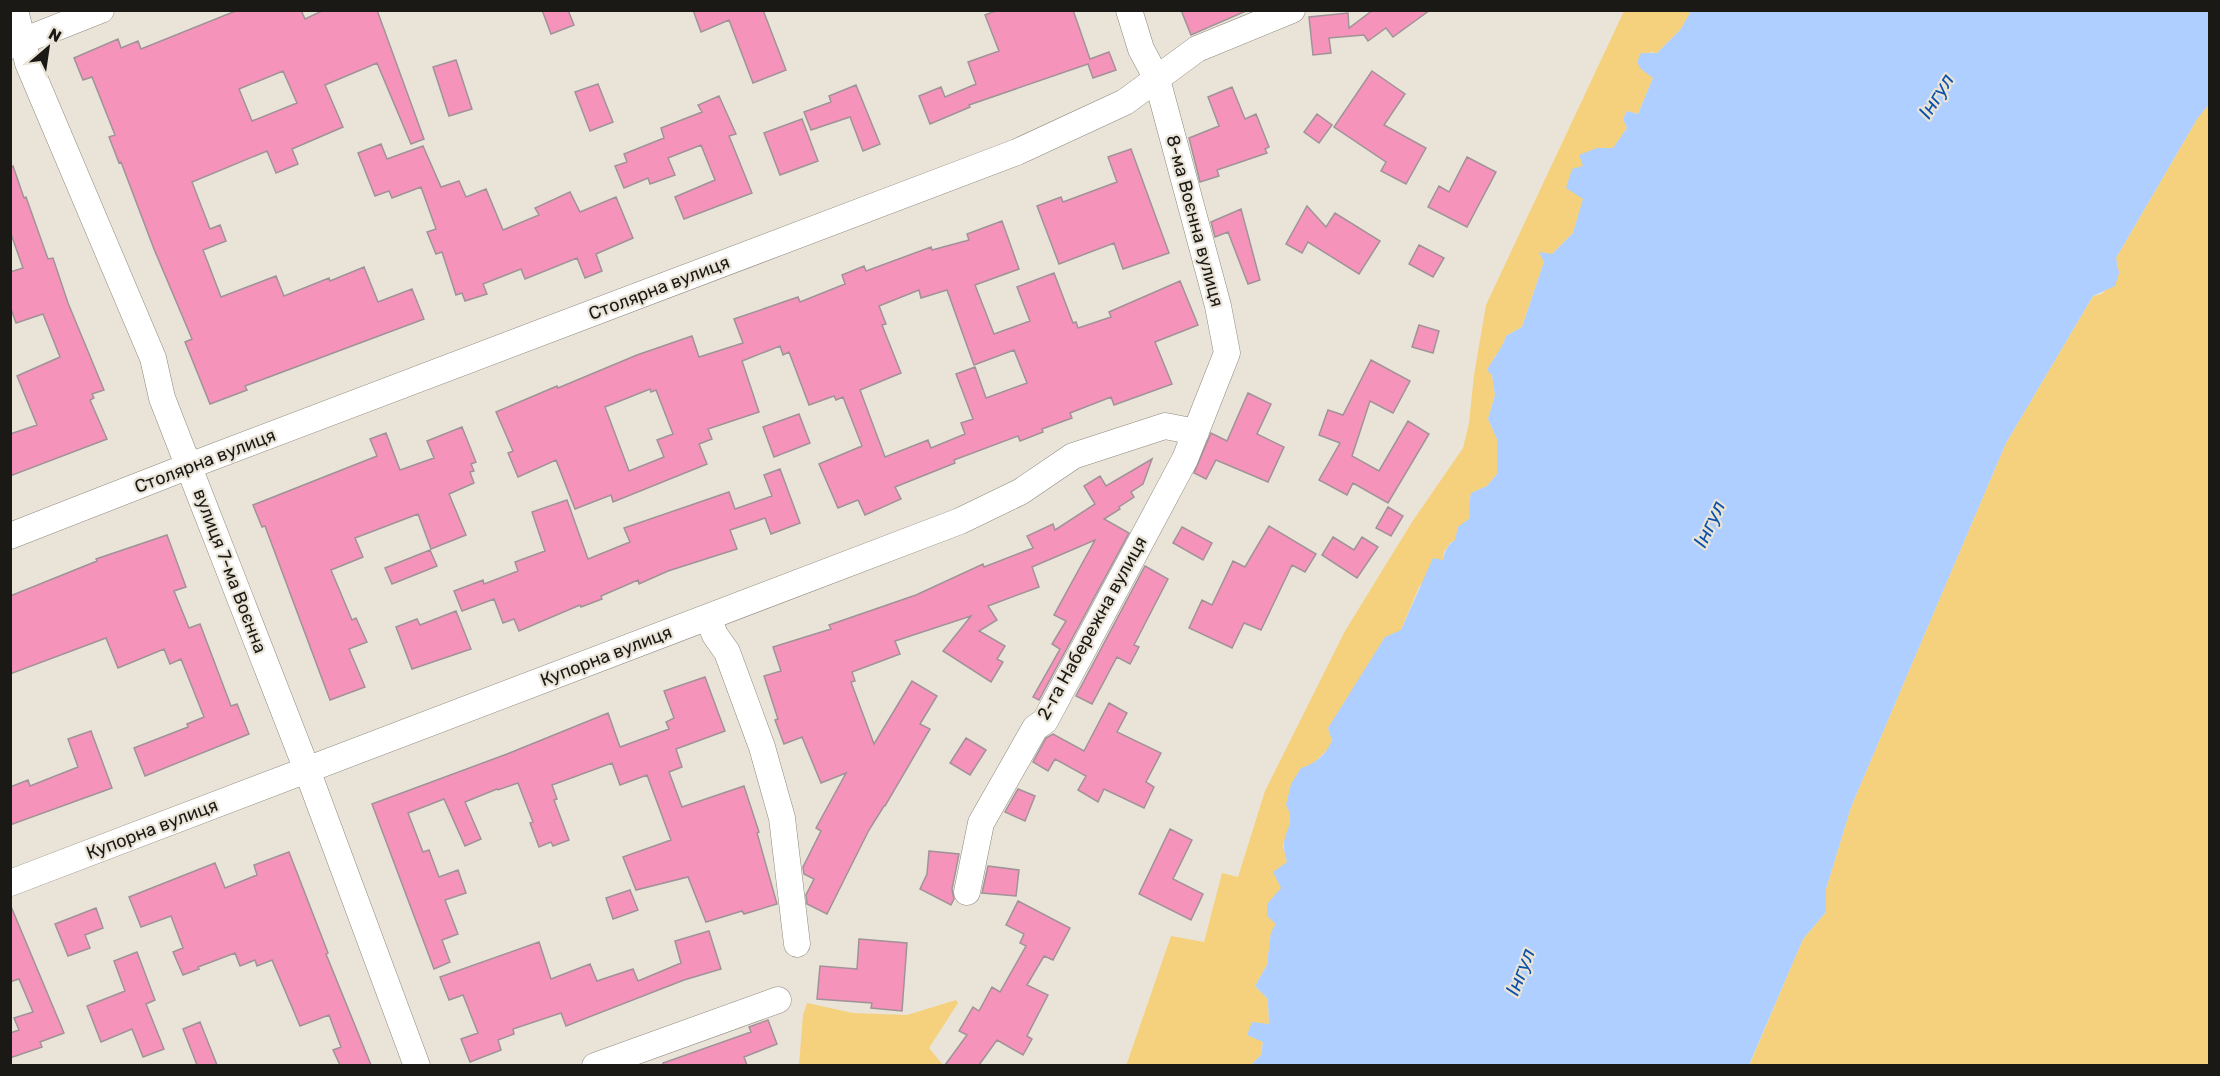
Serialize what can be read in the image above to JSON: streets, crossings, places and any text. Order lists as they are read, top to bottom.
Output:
{
  "streets": {
    "street": [
      "8-ма Воєнна вулиця",
      "Столярна вулиця",
      "вулиця 7-ма Воєнна",
      "2-га Набережна вулиця",
      "Купорна вулиця"
    ]
  },
  "crossings": [
    ["8-ма Воєнна вулиця", "Столярна вулиця"],
    ["8-ма Воєнна вулиця", "2-га Набережна вулиця"],
    ["8-ма Воєнна вулиця", "Купорна вулиця"],
    ["Столярна вулиця", "вулиця 7-ма Воєнна"],
    ["вулиця 7-ма Воєнна", "Купорна вулиця"],
    ["2-га Набережна вулиця", "Купорна вулиця"]
  ],
  "water": ["Інгул"],
  "north": "top right"
}
